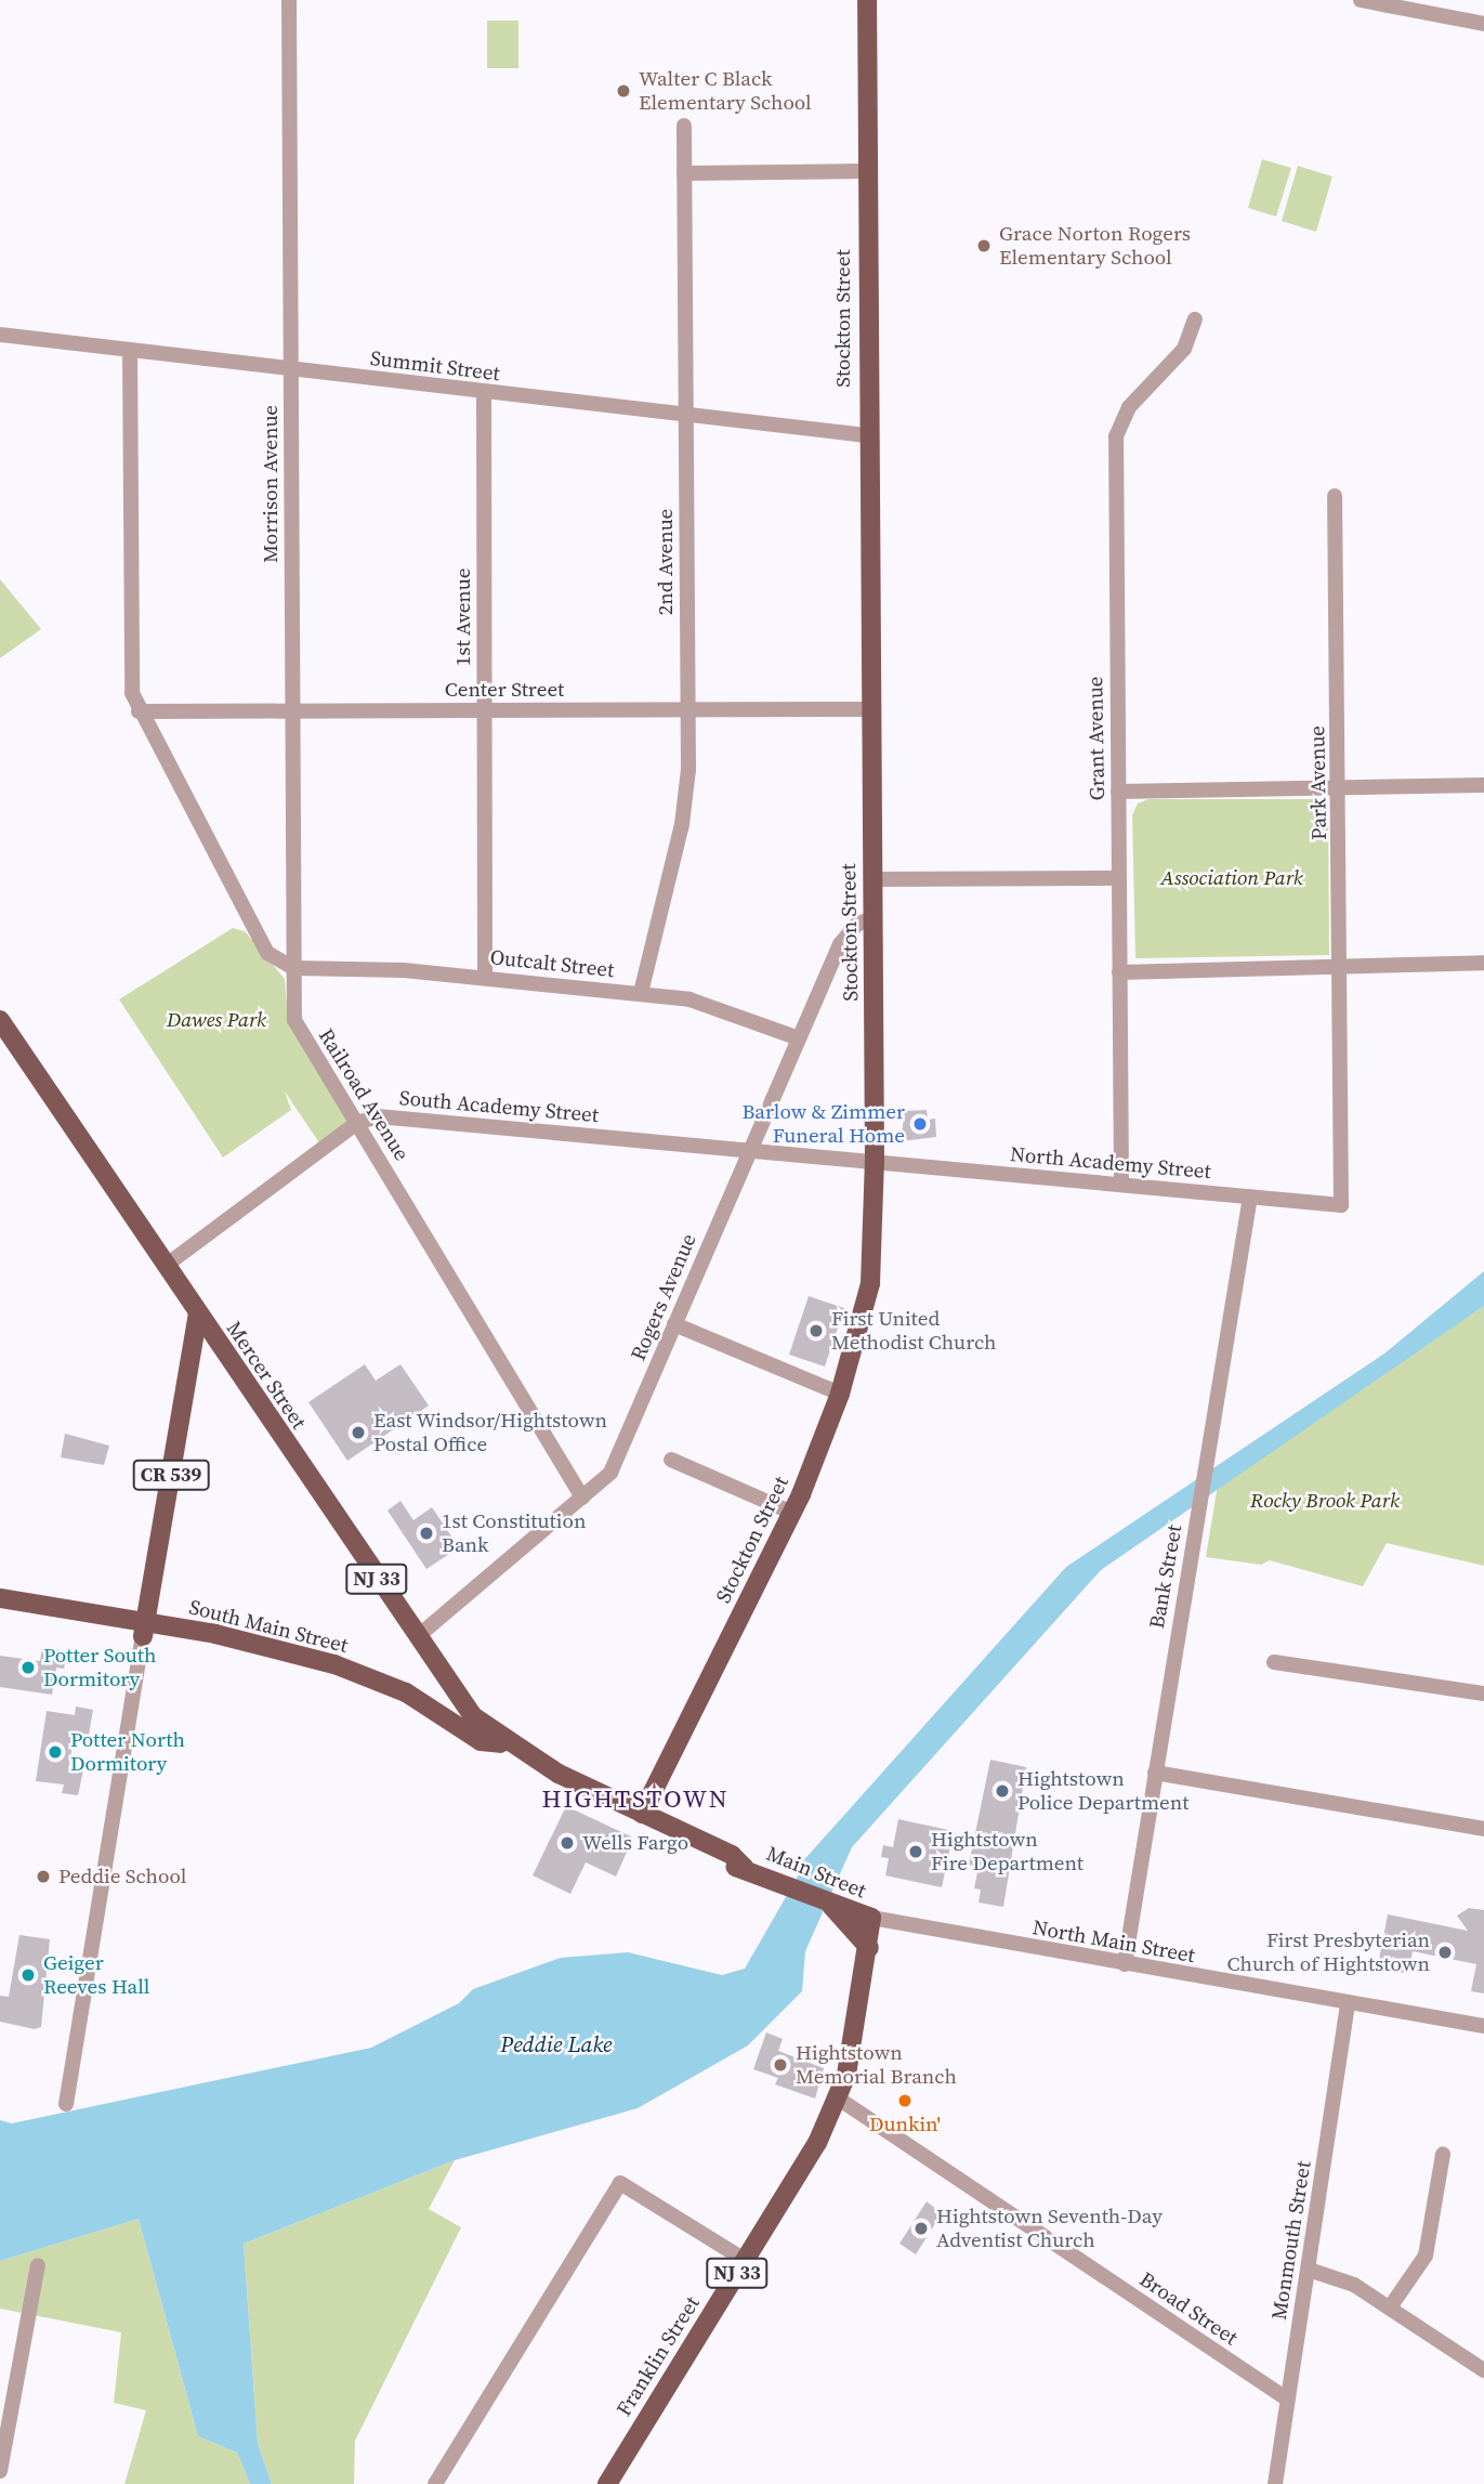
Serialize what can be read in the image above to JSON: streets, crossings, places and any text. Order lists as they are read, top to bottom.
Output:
{
  "streets": {
    "main road": [
      "Stockton Street",
      "Mercer Street",
      "CR 539",
      "NJ 33",
      "South Main Street",
      "Main Street",
      "Franklin Street"
    ],
    "street": [
      "Summit Street",
      "Morrison Avenue",
      "2nd Avenue",
      "1st Avenue",
      "Center Street",
      "Grant Avenue",
      "Park Avenue",
      "Outcalt Street",
      "Railroad Avenue",
      "South Academy Street",
      "North Academy Street",
      "Rogers Avenue",
      "Bank Street",
      "North Main Street",
      "Monmouth Street",
      "Broad Street"
    ]
  },
  "crossings": [
    ["Stockton Street", "Summit Street"],
    ["Stockton Street", "Center Street"],
    ["Stockton Street", "South Academy Street"],
    ["Stockton Street", "North Academy Street"],
    ["Stockton Street", "Rogers Avenue"],
    ["Stockton Street", "Main Street"],
    ["Summit Street", "Morrison Avenue"],
    ["Summit Street", "2nd Avenue"],
    ["Summit Street", "1st Avenue"],
    ["Morrison Avenue", "Center Street"],
    ["Morrison Avenue", "Outcalt Street"],
    ["Morrison Avenue", "Railroad Avenue"],
    ["2nd Avenue", "Center Street"],
    ["2nd Avenue", "Outcalt Street"],
    ["1st Avenue", "Center Street"],
    ["1st Avenue", "Outcalt Street"],
    ["Grant Avenue", "North Academy Street"],
    ["Park Avenue", "North Academy Street"],
    ["Outcalt Street", "Railroad Avenue"],
    ["Outcalt Street", "Rogers Avenue"],
    ["Railroad Avenue", "South Academy Street"],
    ["Railroad Avenue", "Rogers Avenue"],
    ["South Academy Street", "North Academy Street"],
    ["South Academy Street", "Rogers Avenue"],
    ["South Academy Street", "Mercer Street"],
    ["North Academy Street", "Bank Street"],
    ["Rogers Avenue", "Mercer Street"],
    ["Mercer Street", "CR 539"],
    ["Mercer Street", "South Main Street"],
    ["Mercer Street", "Main Street"],
    ["CR 539", "South Main Street"],
    ["Bank Street", "North Main Street"],
    ["South Main Street", "Main Street"],
    ["Main Street", "North Main Street"],
    ["Main Street", "Franklin Street"],
    ["North Main Street", "Monmouth Street"],
    ["North Main Street", "Franklin Street"],
    ["Monmouth Street", "Broad Street"],
    ["Broad Street", "Franklin Street"]
  ],
  "districts": ["HIGHTSTOWN"],
  "water": ["Peddie Lake"],
  "parks": ["Association Park", "Dawes Park", "Rocky Brook Park"],
  "places": [
    "Walter C Black Elementary School",
    "Grace Norton Rogers Elementary School",
    "Barlow & Zimmer Funeral Home",
    "First United Methodist Church",
    "East Windsor/Hightstown Postal Office",
    "1st Constitution Bank",
    "Potter South Dormitory",
    "Potter North Dormitory",
    "Hightstown Police Department",
    "Wells Fargo",
    "Hightstown Fire Department",
    "Peddie School",
    "First Presbyterian Church of Hightstown",
    "Geiger Reeves Hall",
    "Hightstown Memorial Branch",
    "Dunkin'",
    "Hightstown Seventh-Day Adventist Church"
  ]
}
